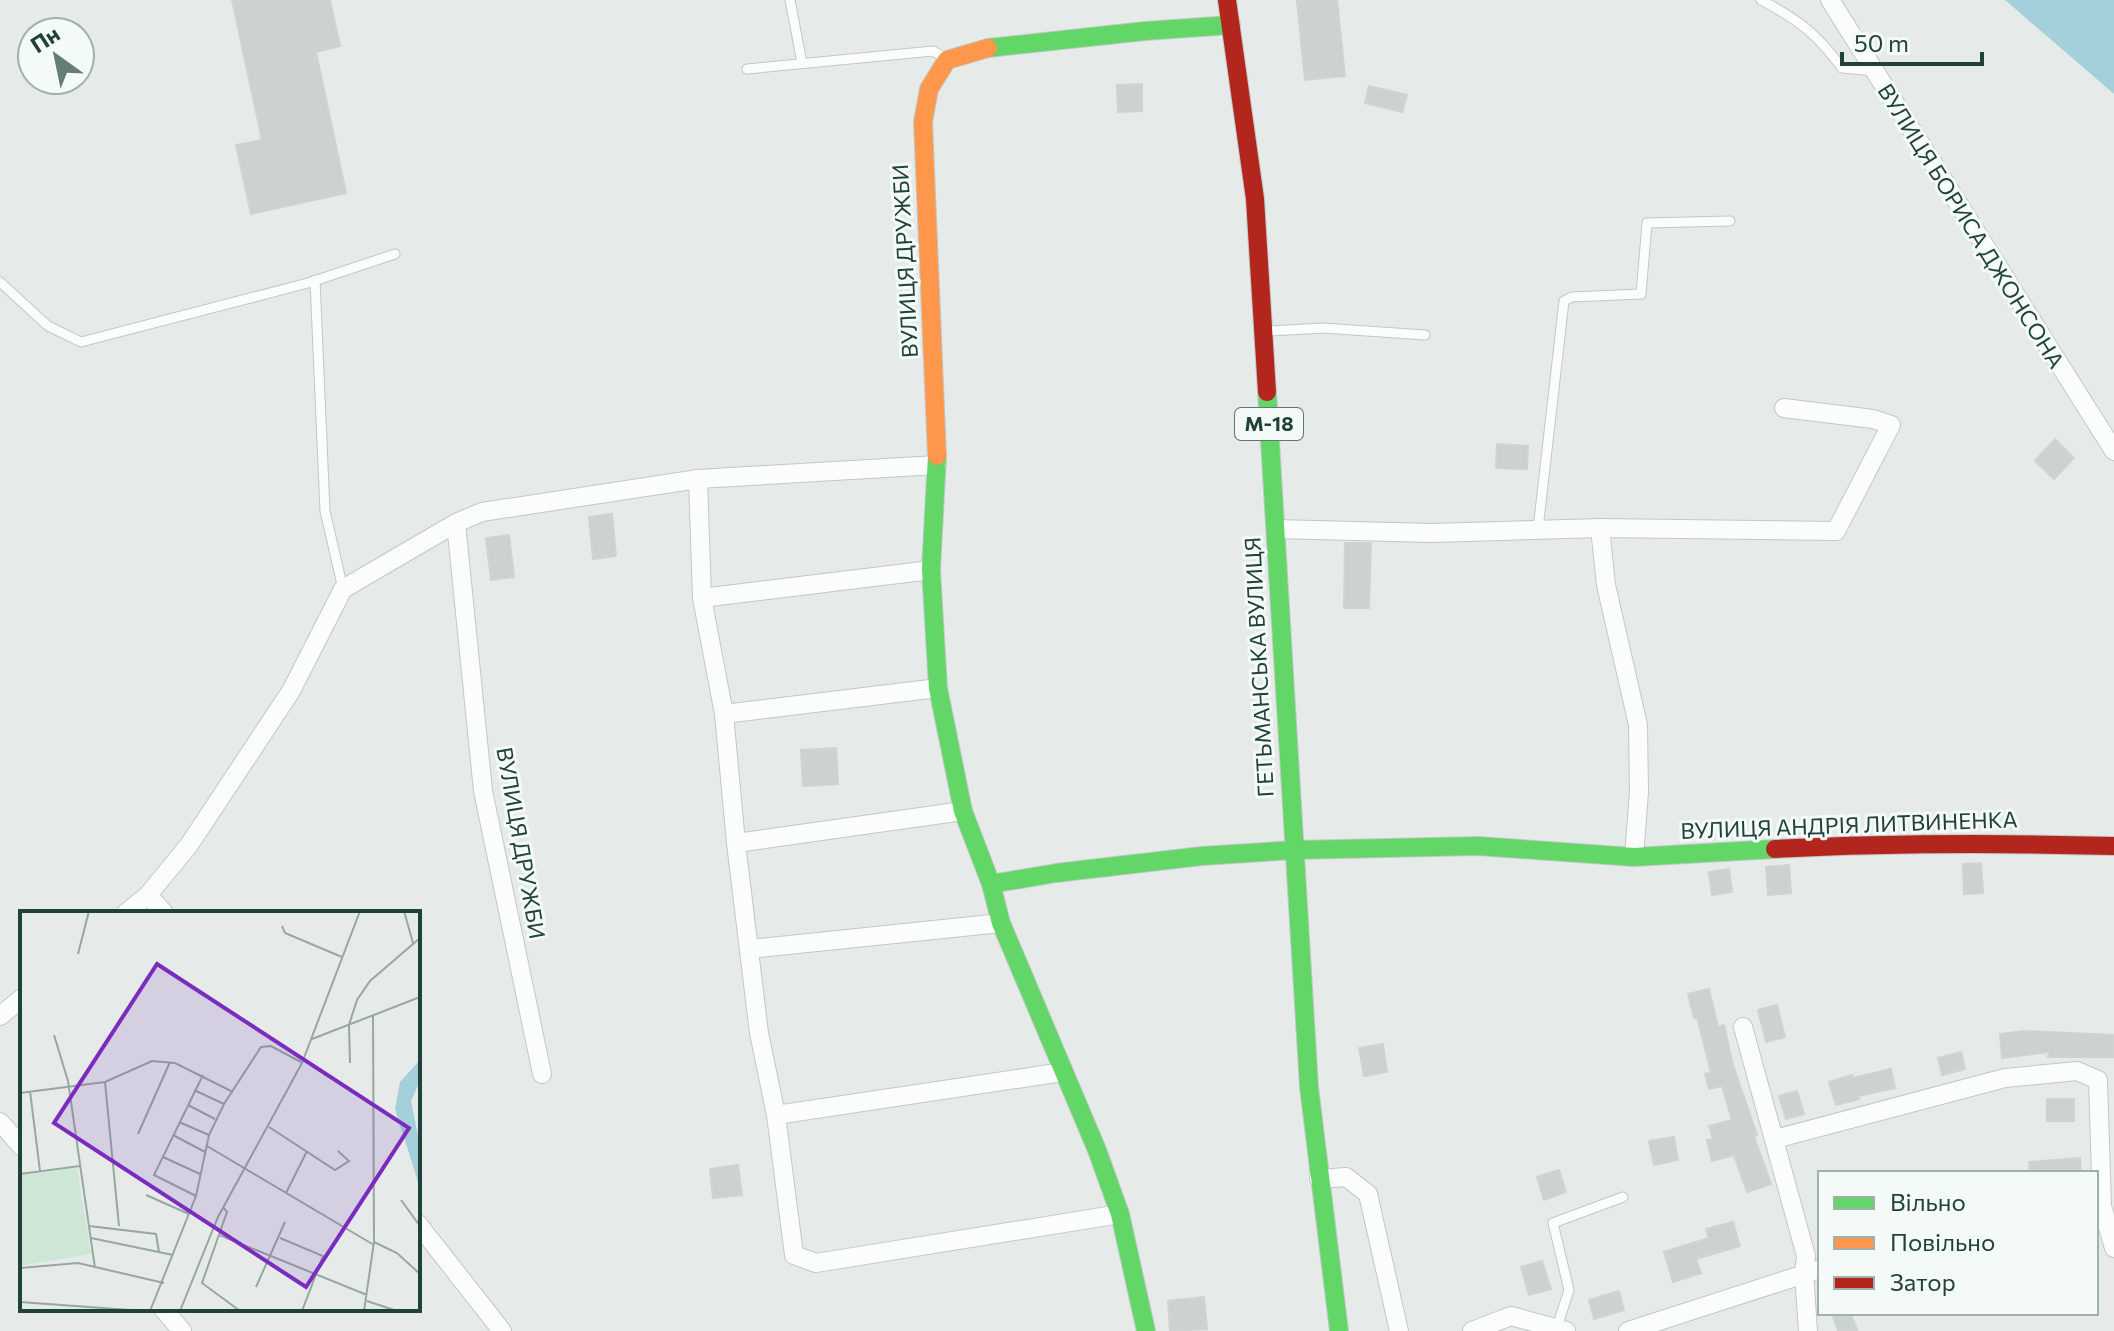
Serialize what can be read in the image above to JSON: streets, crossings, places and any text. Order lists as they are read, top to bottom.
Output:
{
  "streets": {
    "main road": [
      "ВУЛИЦЯ ДРУЖБИ",
      "М-18",
      "ГЕТЬМАНСЬКА ВУЛИЦЯ",
      "ВУЛИЦЯ АНДРІЯ ЛИТВИНЕНКА"
    ],
    "street": ["ВУЛИЦЯ БОРИСА ДЖОНСОНА"]
  },
  "crossings": [
    ["ВУЛИЦЯ ДРУЖБИ", "ВУЛИЦЯ АНДРІЯ ЛИТВИНЕНКА"],
    ["ГЕТЬМАНСЬКА ВУЛИЦЯ", "ВУЛИЦЯ АНДРІЯ ЛИТВИНЕНКА"]
  ],
  "legend": ["Вільно", "Повільно", "Затор"],
  "scale_bar": "50 m",
  "north": "top left"
}
